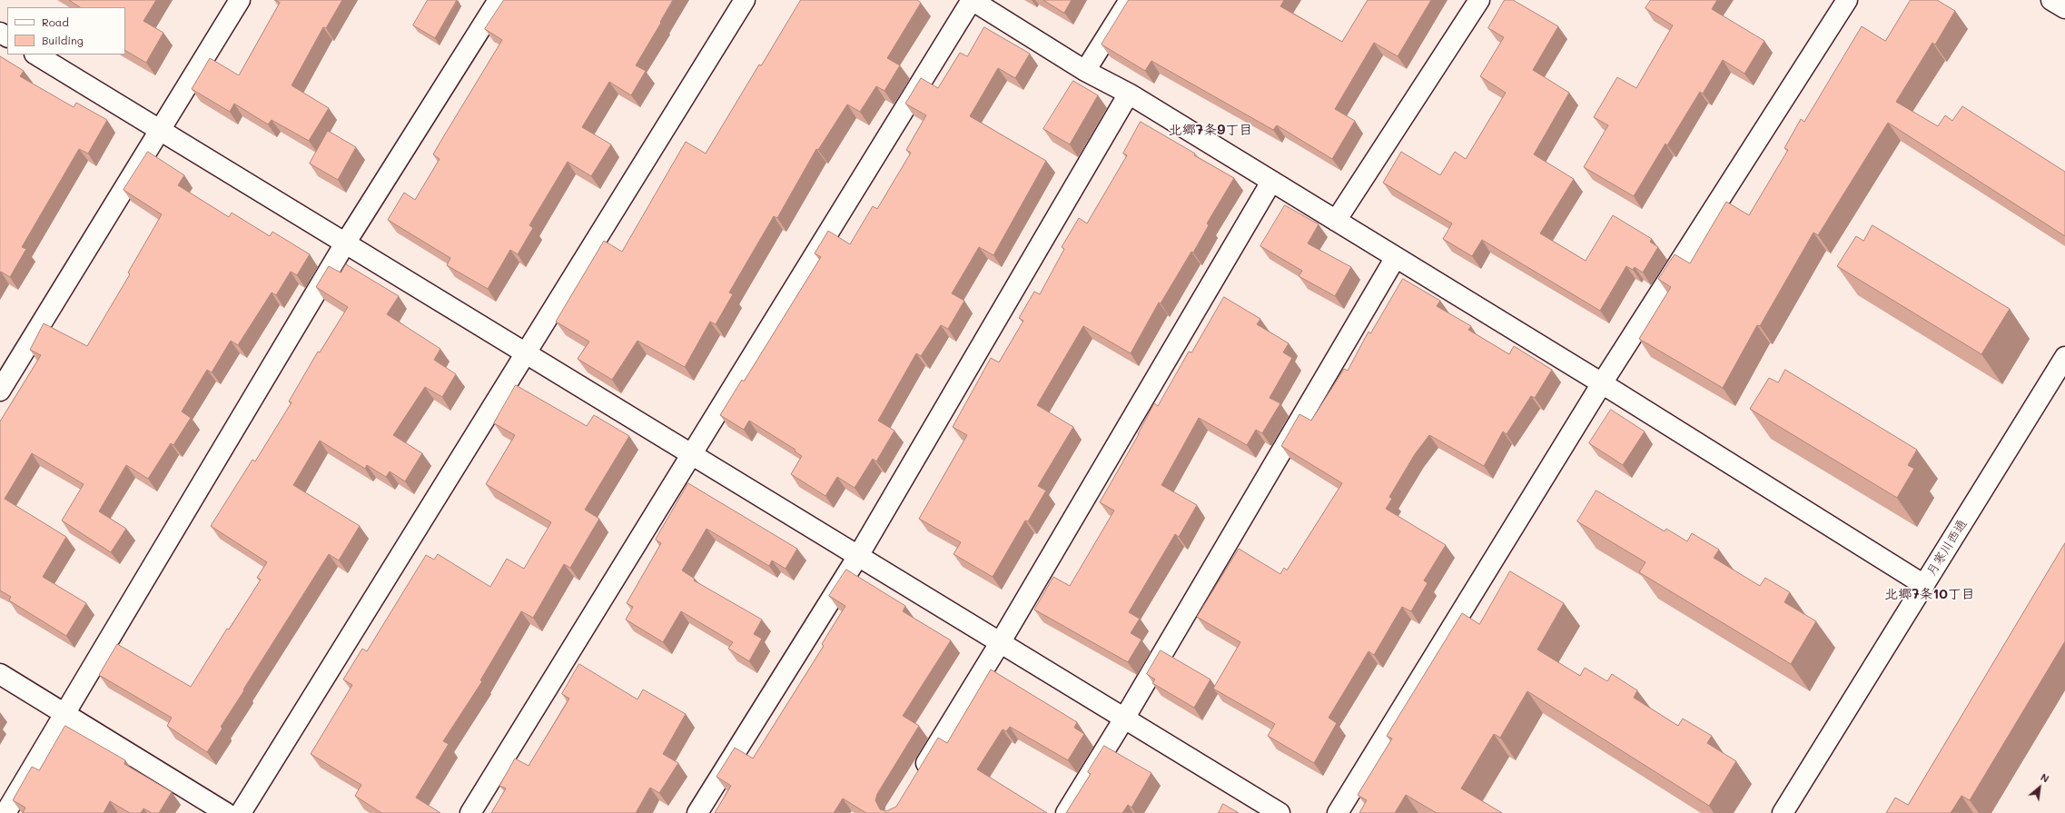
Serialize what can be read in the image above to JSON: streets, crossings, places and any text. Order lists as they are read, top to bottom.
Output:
{
  "streets": {
    "street": ["月寒川西通"]
  },
  "districts": ["北郷7条9丁目", "北郷7条10丁目"],
  "legend": ["Road", "Building"],
  "north": "top right"
}
